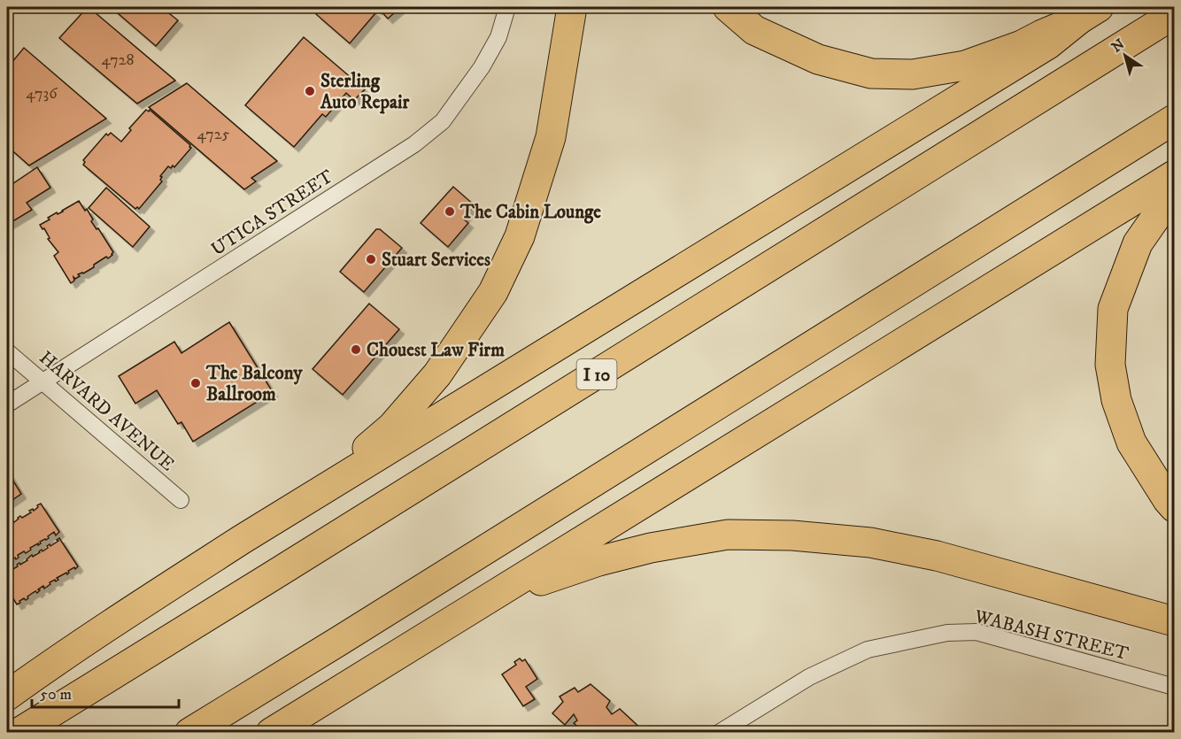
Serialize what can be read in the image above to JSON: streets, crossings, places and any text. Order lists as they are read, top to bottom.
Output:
{
  "streets": {
    "highway": ["I 10"],
    "street": ["UTICA STREET", "HARVARD AVENUE", "WABASH STREET"]
  },
  "crossings": [
    ["UTICA STREET", "HARVARD AVENUE"]
  ],
  "places": [
    "Sterling Auto Repair",
    "The Cabin Lounge",
    "Stuart Services",
    "Chouest Law Firm",
    "The Balcony Ballroom"
  ],
  "house_numbers": ["4728", "4736", "4725"],
  "scale_bar": "50 m",
  "north": "top left"
}
